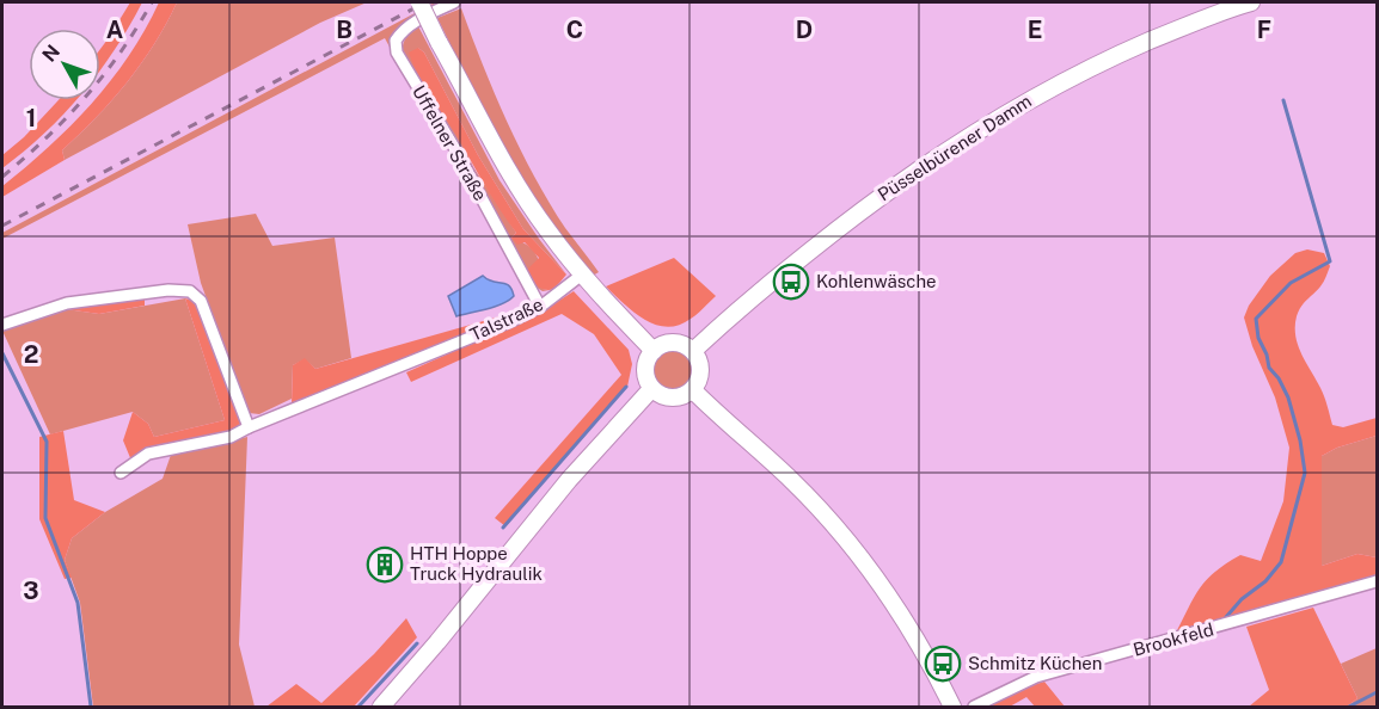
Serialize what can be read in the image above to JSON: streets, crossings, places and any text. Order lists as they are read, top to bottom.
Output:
{
  "streets": {
    "main road": ["Püsselbürener Damm"],
    "street": ["Uffelner Straße", "Talstraße", "Brookfeld"]
  },
  "crossings": [
    ["Uffelner Straße", "Talstraße"]
  ],
  "places": {
    "bus stop": ["Kohlenwäsche", "Schmitz Küchen"],
    "building": ["HTH Hoppe Truck Hydraulik"]
  },
  "north": "top left",
  "grid": {
    "columns": [
      "A",
      "B",
      "C",
      "D",
      "E",
      "F"
    ],
    "rows": ["1", "2", "3"]
  }
}
